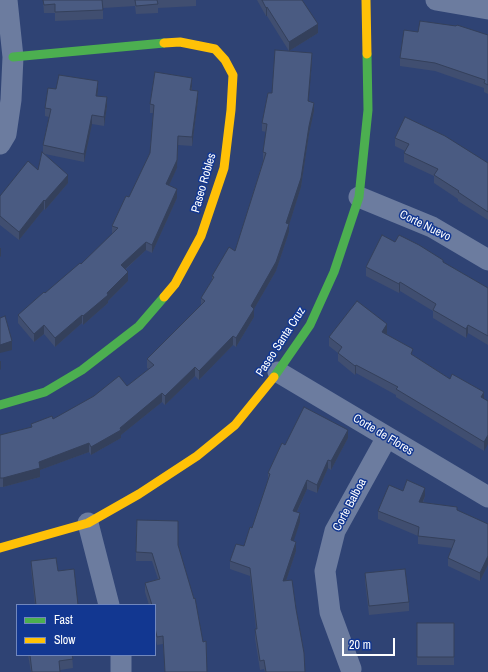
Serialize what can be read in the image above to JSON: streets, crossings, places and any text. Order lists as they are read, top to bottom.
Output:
{
  "streets": {
    "street": [
      "Paseo Robles",
      "Corte Nuevo",
      "Paseo Santa Cruz",
      "Corte de Flores",
      "Corte Balboa"
    ]
  },
  "crossings": [
    ["Corte Nuevo", "Paseo Santa Cruz"],
    ["Paseo Santa Cruz", "Corte de Flores"],
    ["Corte de Flores", "Corte Balboa"]
  ],
  "legend": ["Fast", "Slow"],
  "scale_bar": "20 m"
}
